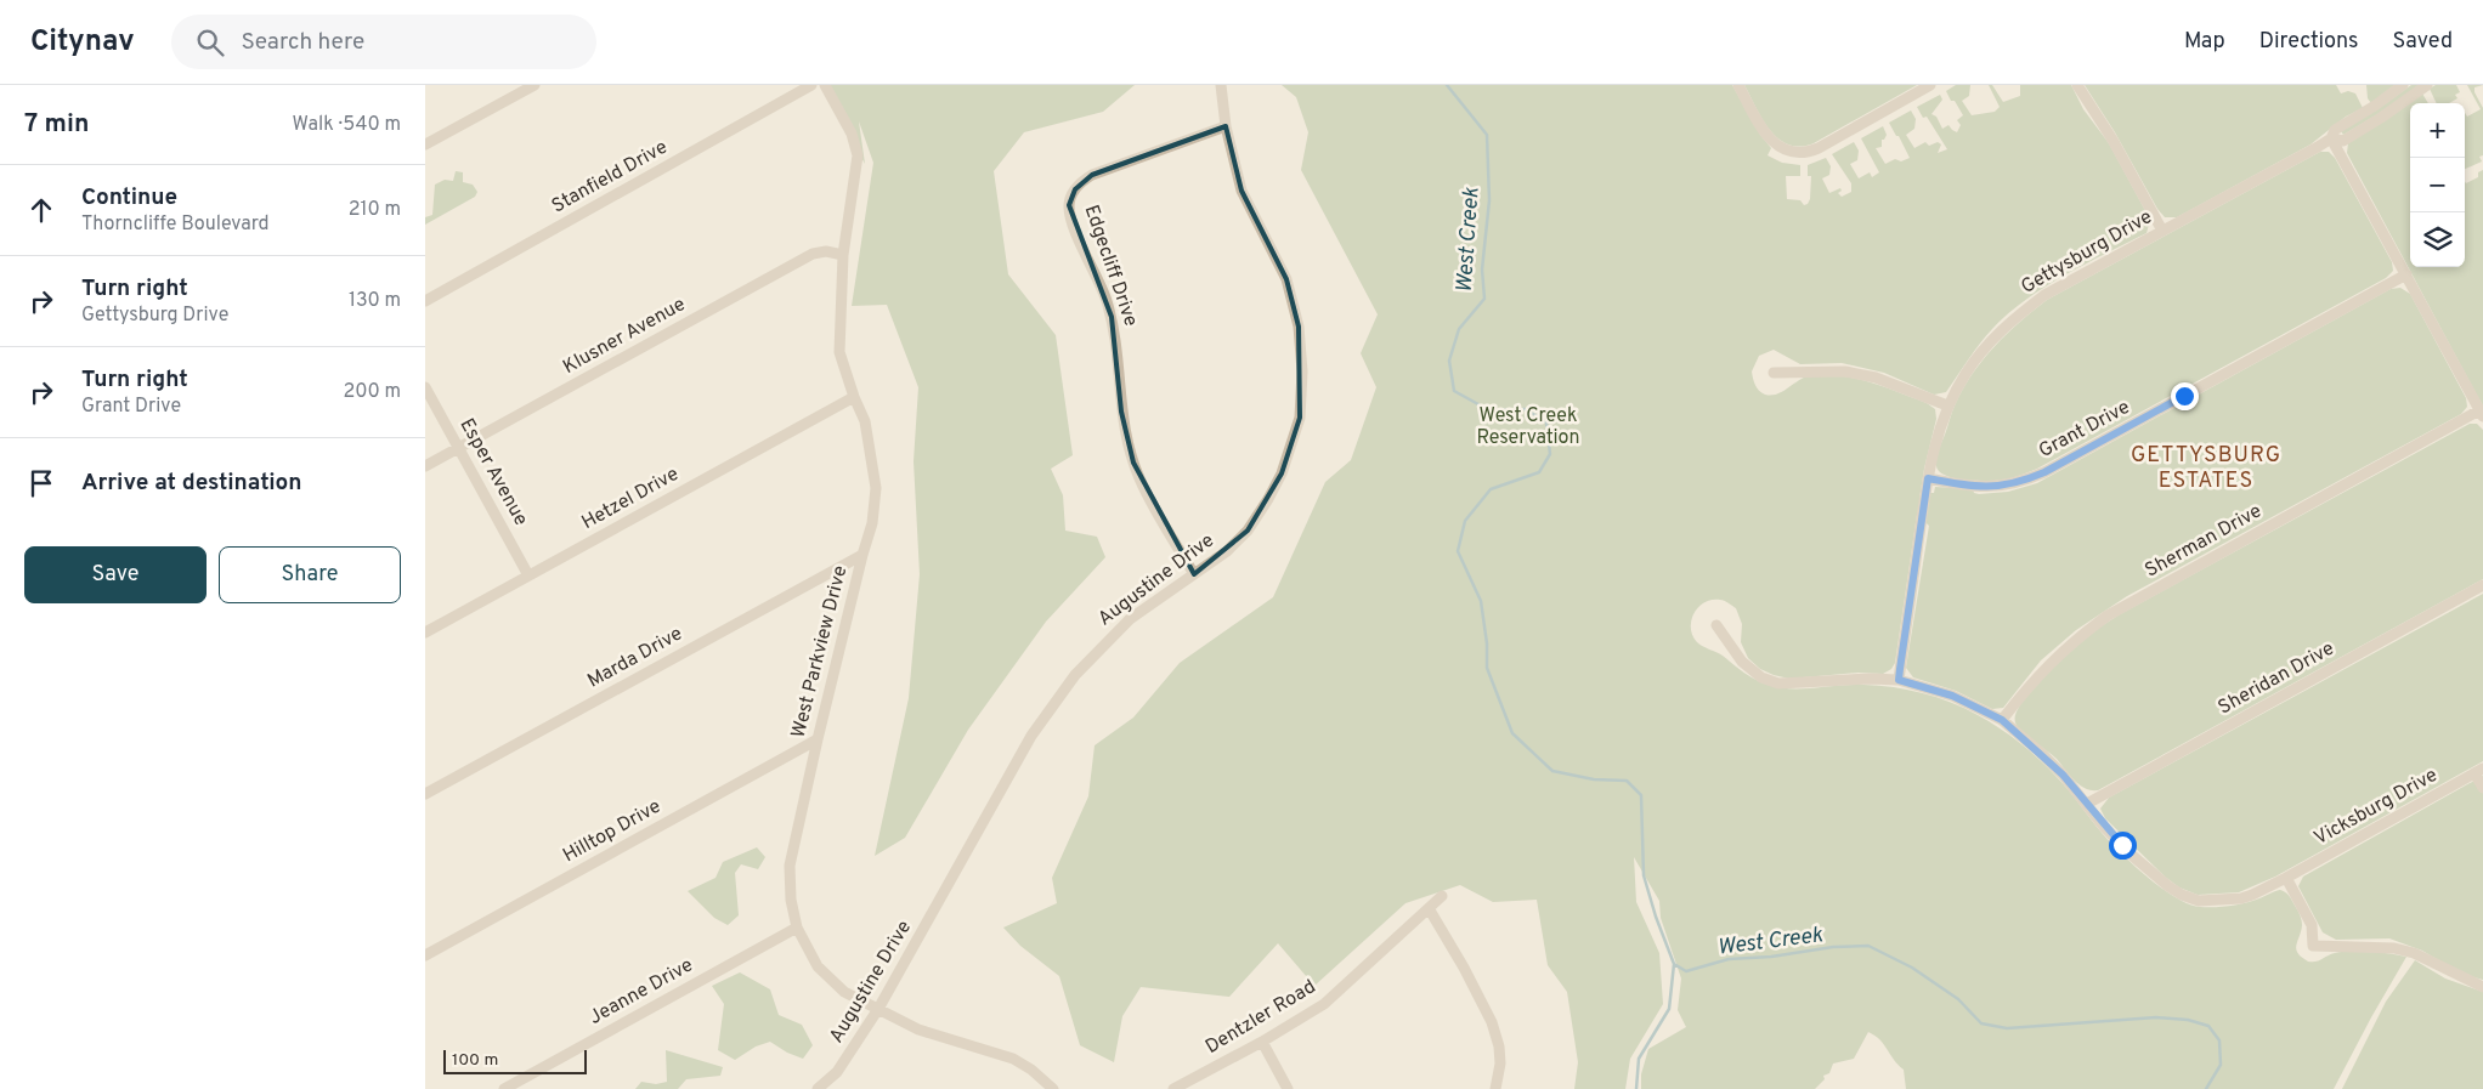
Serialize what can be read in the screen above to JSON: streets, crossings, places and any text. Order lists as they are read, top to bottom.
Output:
{
  "streets": {
    "street": [
      "Stanfield Drive",
      "Gettysburg Drive",
      "Edgecliff Drive",
      "Klusner Avenue",
      "Grant Drive",
      "Esper Avenue",
      "Hetzel Drive",
      "Sherman Drive",
      "Augustine Drive",
      "West Parkview Drive",
      "Marda Drive",
      "Sheridan Drive",
      "Vicksburg Drive",
      "Hilltop Drive",
      "Jeanne Drive",
      "Dentzler Road"
    ]
  },
  "crossings": [
    ["Gettysburg Drive", "Grant Drive"],
    ["Gettysburg Drive", "Vicksburg Drive"],
    ["Edgecliff Drive", "Augustine Drive"],
    ["Klusner Avenue", "Esper Avenue"],
    ["Klusner Avenue", "West Parkview Drive"],
    ["Esper Avenue", "Hetzel Drive"],
    ["Hetzel Drive", "West Parkview Drive"],
    ["Sherman Drive", "Vicksburg Drive"],
    ["Augustine Drive", "West Parkview Drive"],
    ["West Parkview Drive", "Marda Drive"],
    ["West Parkview Drive", "Hilltop Drive"],
    ["West Parkview Drive", "Jeanne Drive"],
    ["Sheridan Drive", "Vicksburg Drive"]
  ],
  "districts": ["GETTYSBURG ESTATES"],
  "water": ["West Creek"],
  "parks": ["West Creek Reservation"],
  "scale_bar": "100 m",
  "page": {
    "header": "Citynav",
    "search": "Search here",
    "nav": ["Map", "Directions", "Saved"],
    "heading": ["7 min", "Walk · 540 m"],
    "map_buttons": ["+", "−"],
    "list": [
      ["Continue", "Thorncliffe Boulevard", "210 m"],
      ["Turn right", "Gettysburg Drive", "130 m"],
      ["Turn right", "Grant Drive", "200 m"],
      "Arrive at destination"
    ],
    "buttons": ["Save", "Share"],
    "scale": "100 m"
  }
}
